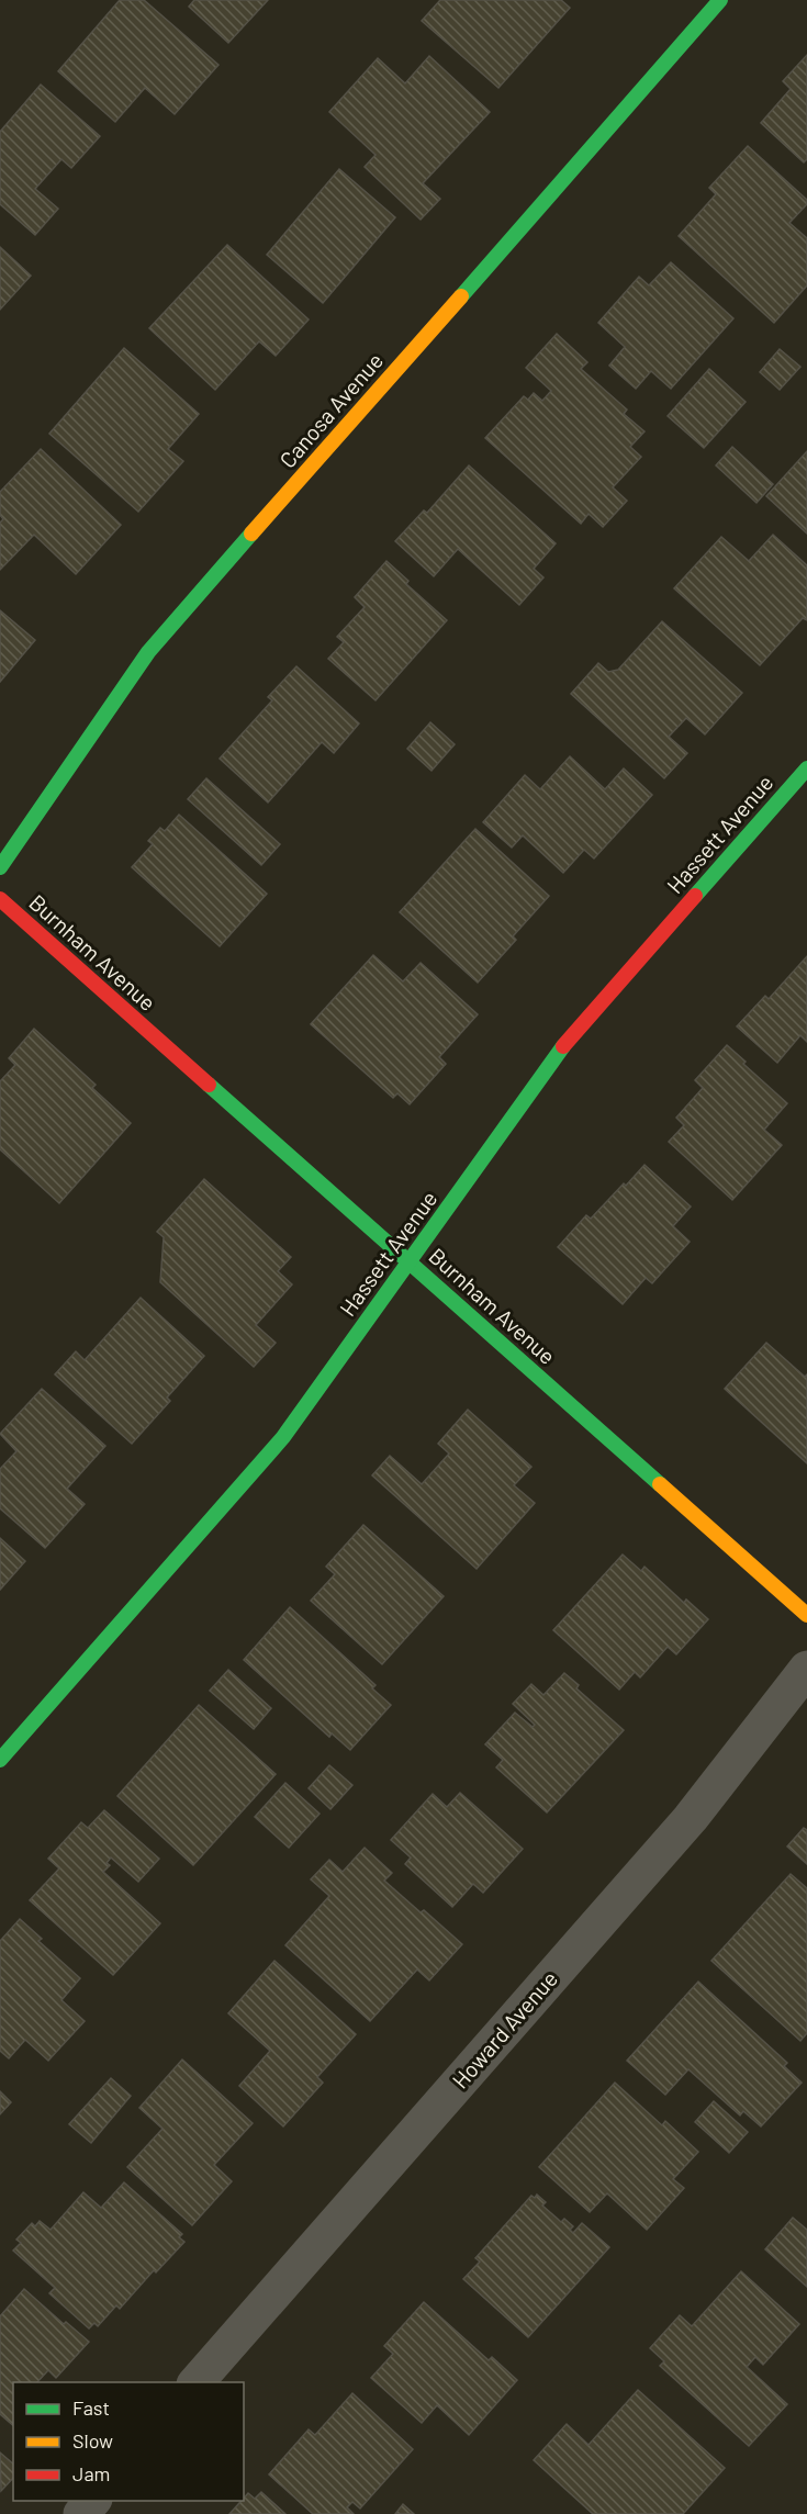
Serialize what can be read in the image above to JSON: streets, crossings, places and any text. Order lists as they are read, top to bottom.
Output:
{
  "streets": {
    "street": [
      "Canosa Avenue",
      "Hassett Avenue",
      "Burnham Avenue",
      "Howard Avenue"
    ]
  },
  "crossings": [
    ["Hassett Avenue", "Burnham Avenue"]
  ],
  "legend": ["Fast", "Slow", "Jam"]
}
